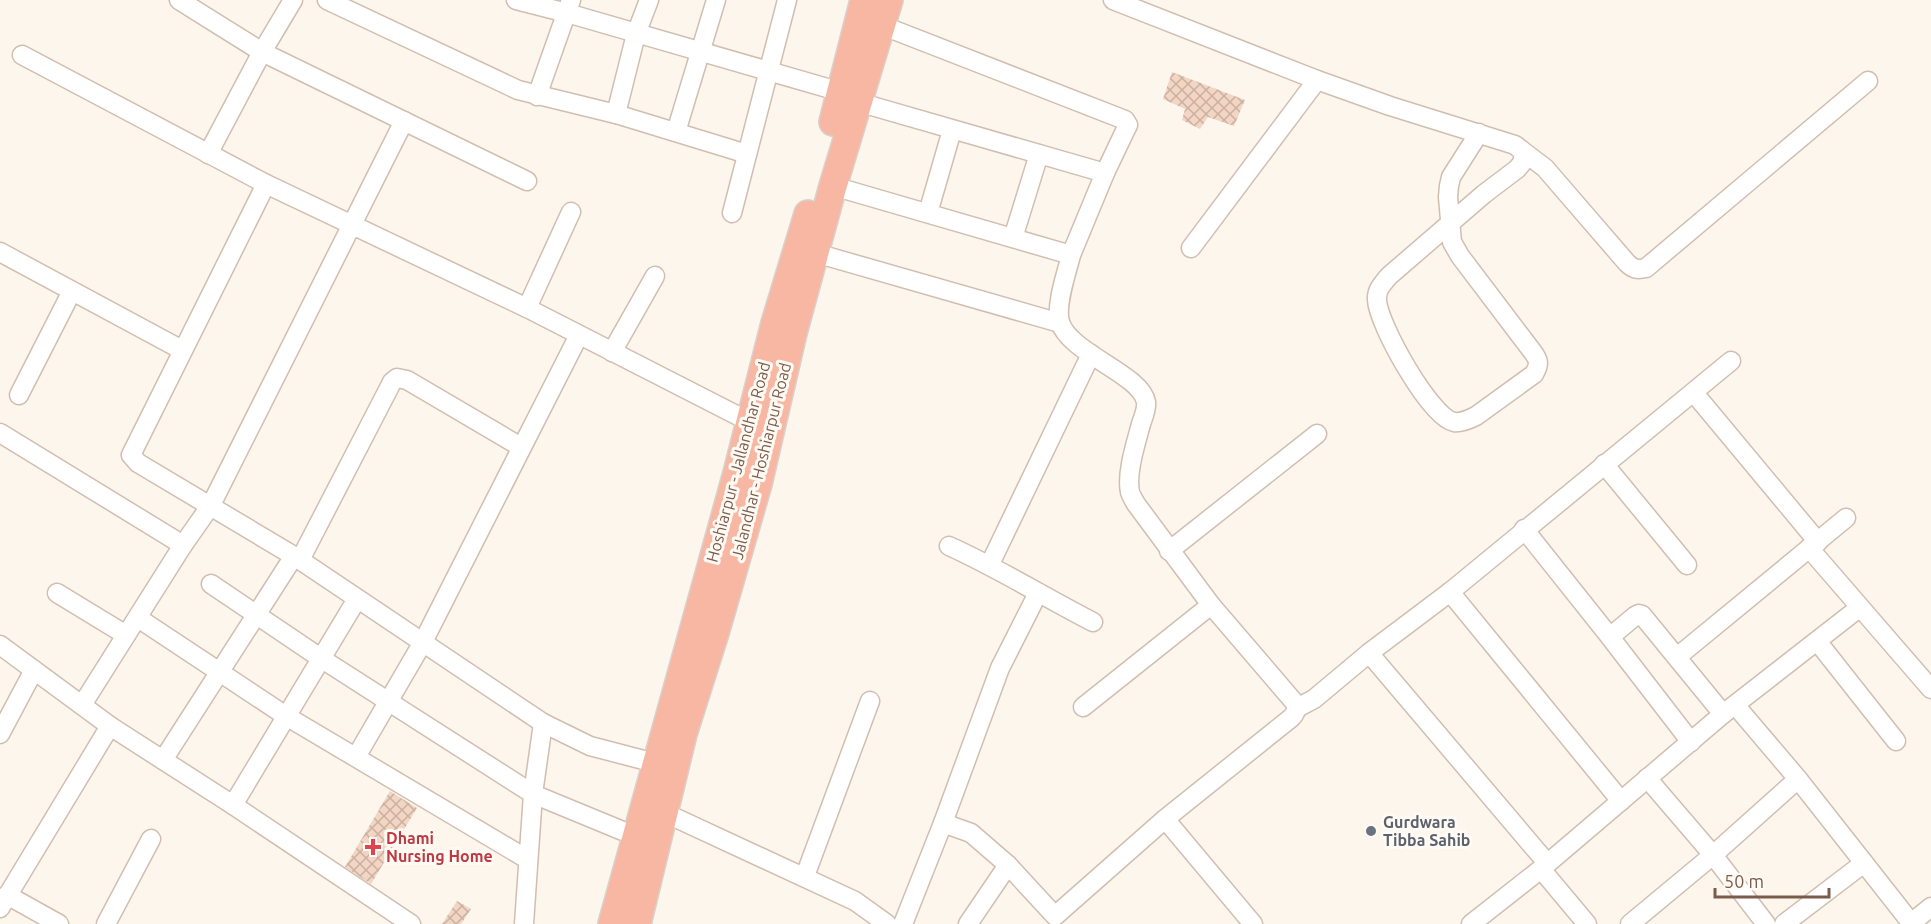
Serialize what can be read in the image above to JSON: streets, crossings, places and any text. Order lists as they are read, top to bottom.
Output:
{
  "streets": {
    "highway": ["Jalandhar - Hoshiarpur Road", "Hoshiarpur - Jallandhar Road"]
  },
  "crossings": [
    ["Jalandhar - Hoshiarpur Road", "Hoshiarpur - Jallandhar Road"]
  ],
  "places": {
    "other": ["Gurdwara Tibba Sahib"],
    "health": ["Dhami Nursing Home"]
  },
  "scale_bar": "50 m"
}
